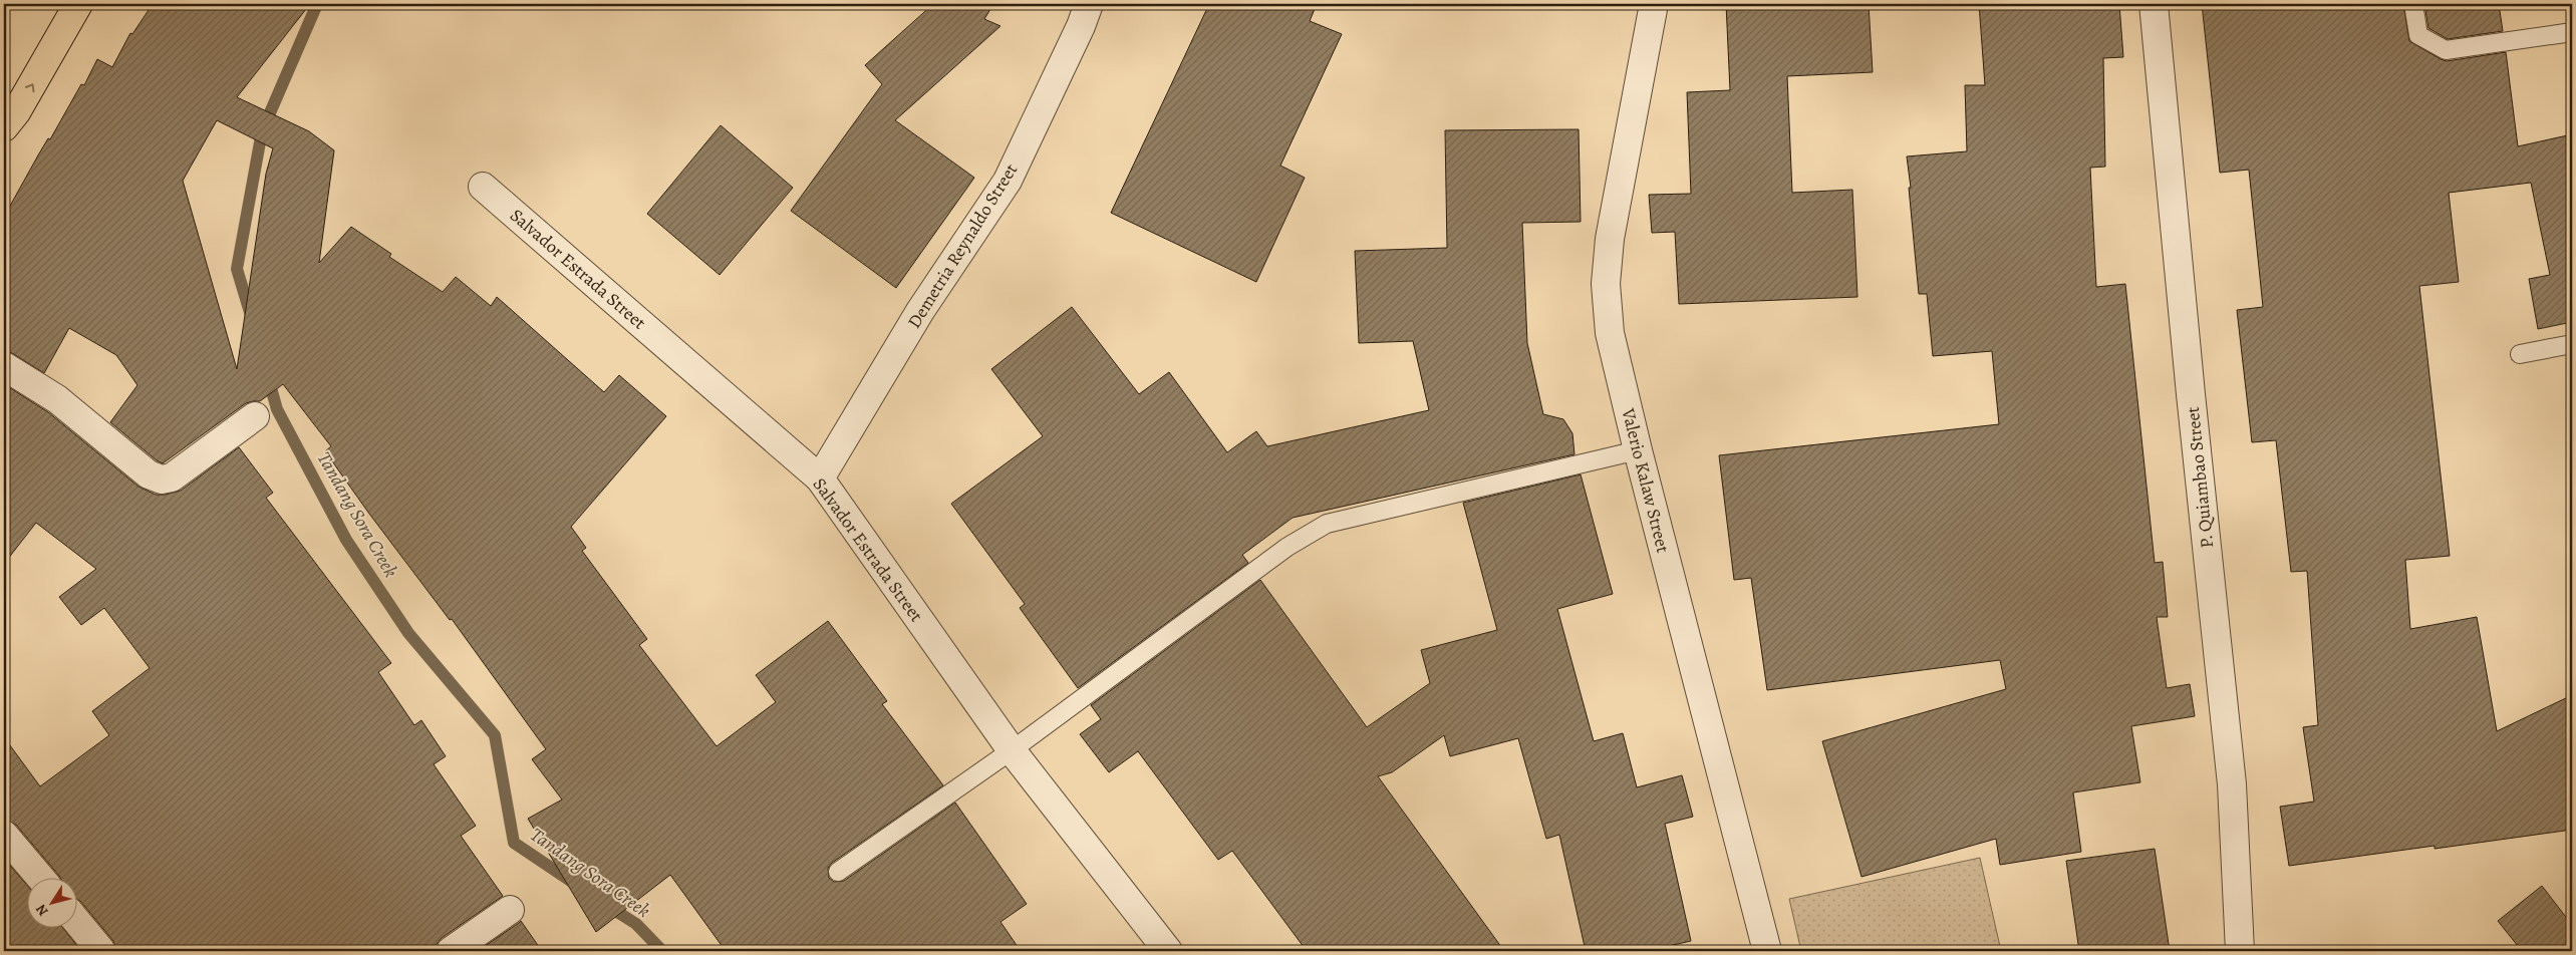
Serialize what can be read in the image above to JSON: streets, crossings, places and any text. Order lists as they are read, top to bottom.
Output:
{
  "streets": {
    "street": [
      "Demetria Reynaldo Street",
      "Salvador Estrada Street",
      "P. Quiambao Street",
      "Valerio Kalaw Street"
    ]
  },
  "crossings": [
    ["Demetria Reynaldo Street", "Salvador Estrada Street"]
  ],
  "water": ["Tandang Sora Creek"],
  "north": "bottom left"
}
